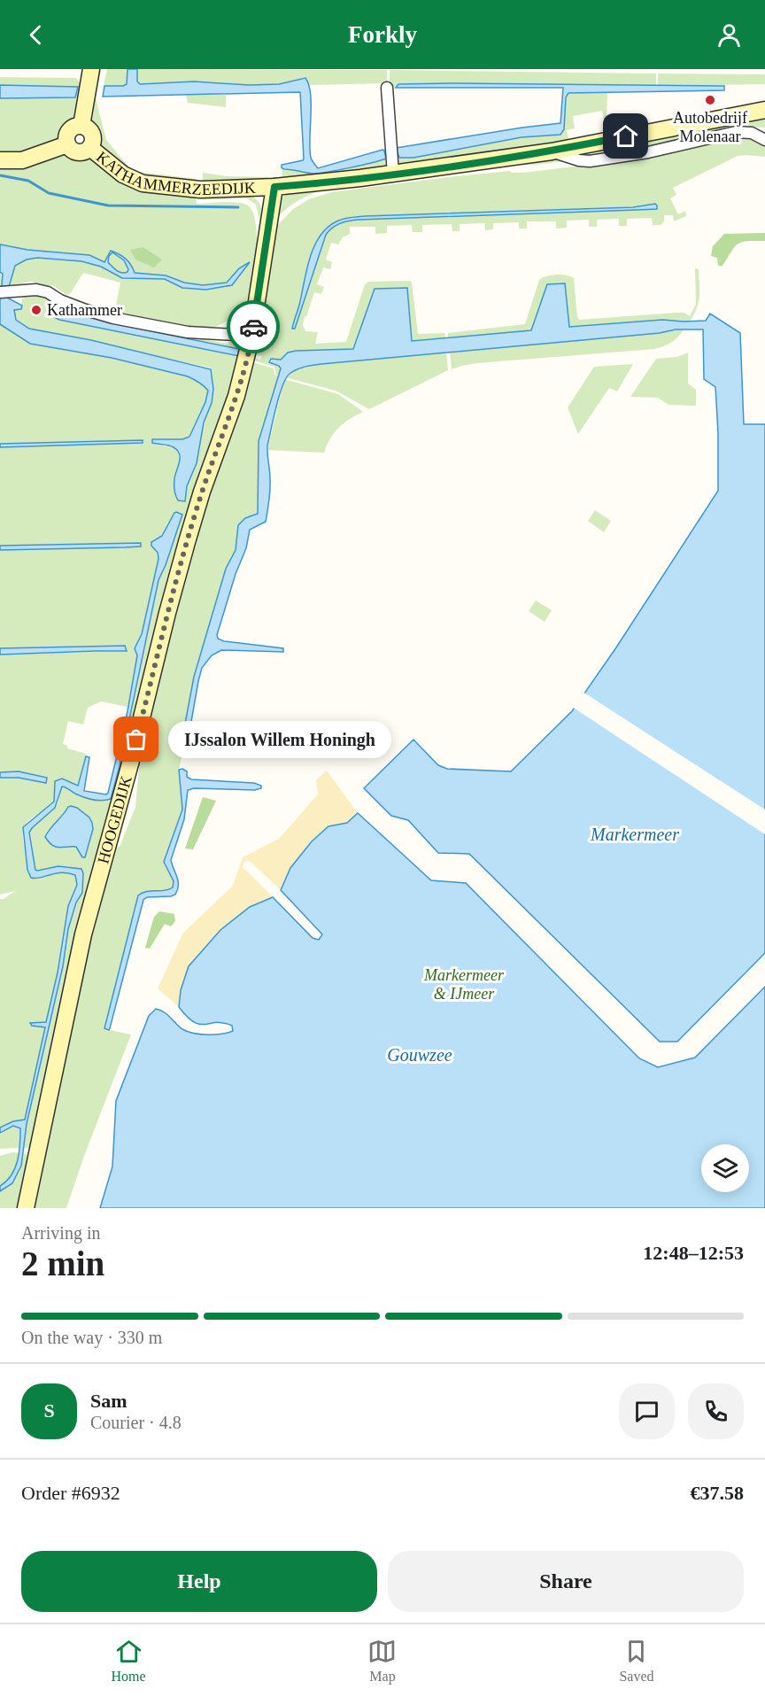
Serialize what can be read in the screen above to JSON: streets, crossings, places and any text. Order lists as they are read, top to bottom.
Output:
{
  "streets": {
    "street": ["KATHAMMERZEEDIJK", "HOOGEDIJK"]
  },
  "crossings": [
    ["KATHAMMERZEEDIJK", "HOOGEDIJK"]
  ],
  "water": ["Markermeer", "Gouwzee"],
  "parks": ["Markermeer & IJmeer"],
  "places": ["Autobedrijf Molenaar", "Kathammer", "IJssalon Willem Honingh"],
  "page": {
    "header": "Forkly",
    "bubble": "IJssalon Willem Honingh",
    "heading": ["2 min", "Arriving in", "12:48–12:53"],
    "panel": [
      "Sam",
      "Courier · 4.8",
      "Order #6932",
      "€37.58"
    ],
    "bar": "On the way · 330 m",
    "round": "S",
    "buttons": ["Help", "Share"],
    "tabs": ["Home", "Map", "Saved"]
  }
}
